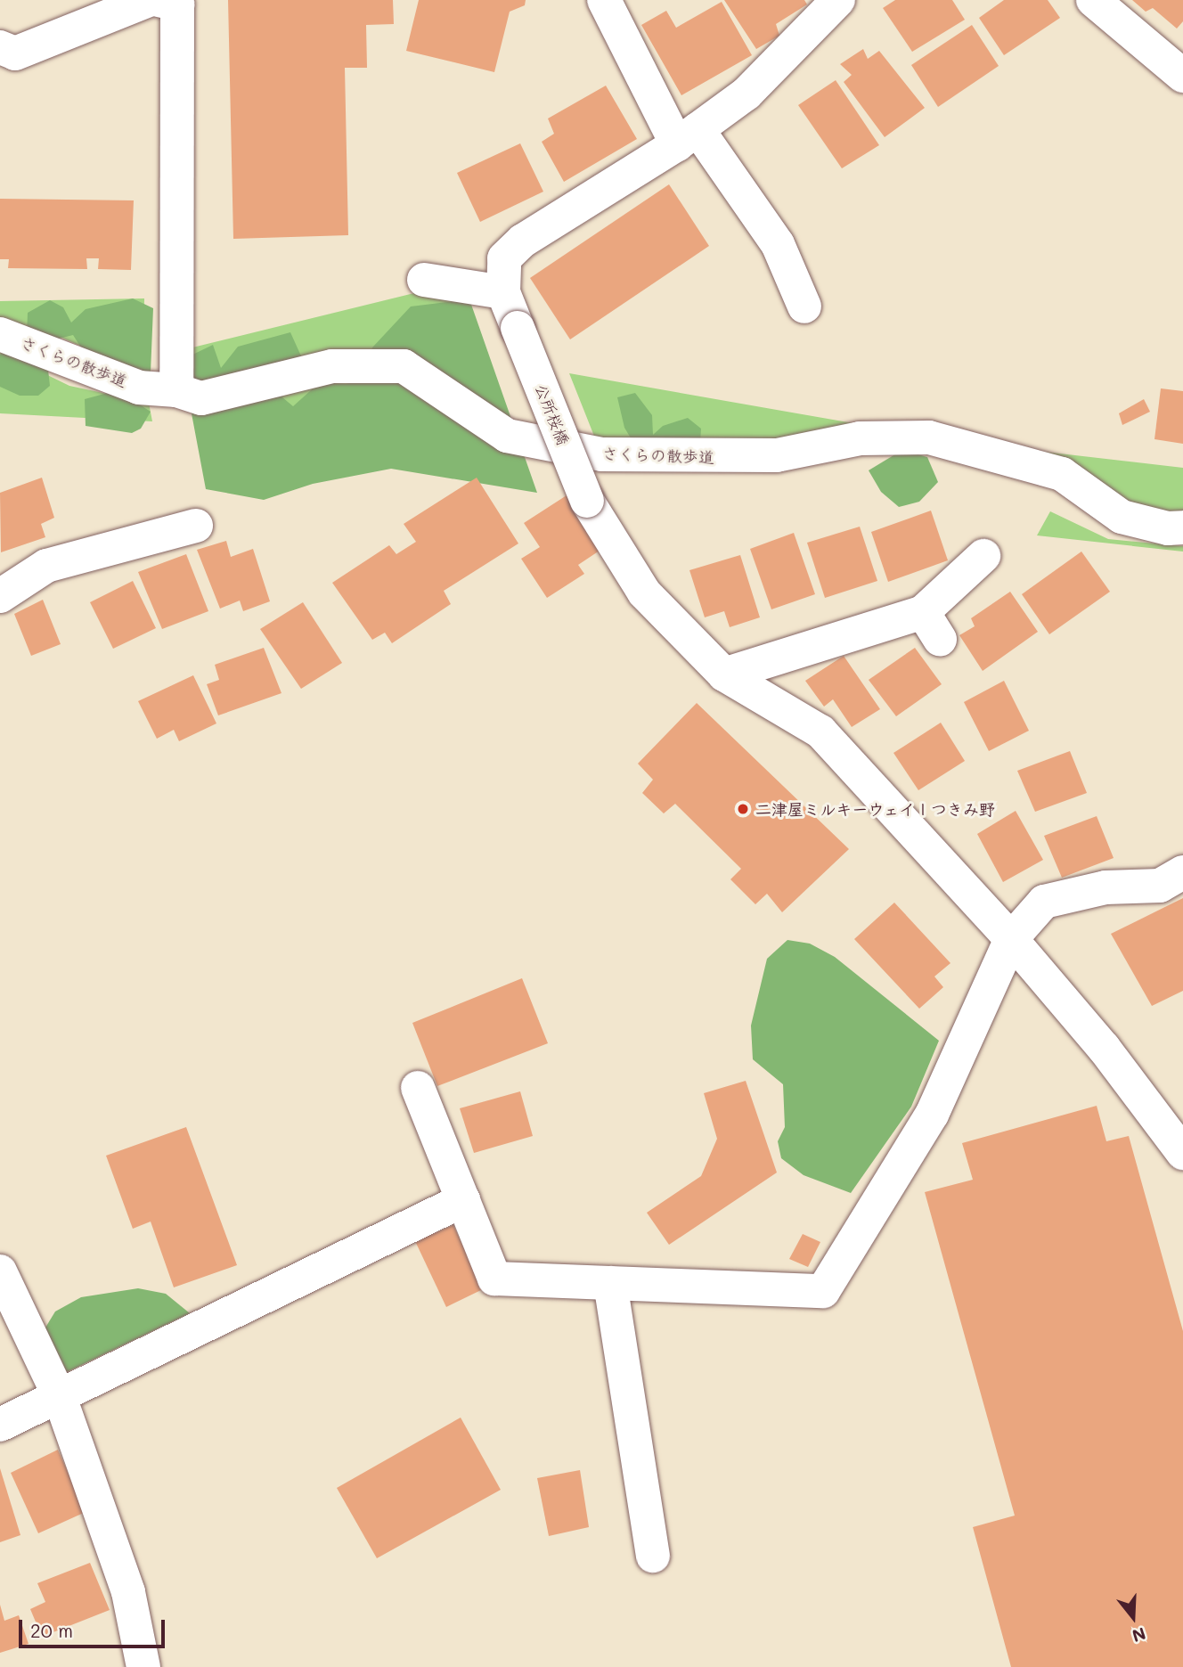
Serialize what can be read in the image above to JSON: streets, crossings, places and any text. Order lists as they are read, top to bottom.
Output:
{
  "streets": {
    "street": ["さくらの散歩道", "公所桜橋"]
  },
  "places": ["二津屋ミルキーウェイⅠつきみ野"],
  "scale_bar": "20 m",
  "north": "bottom"
}
